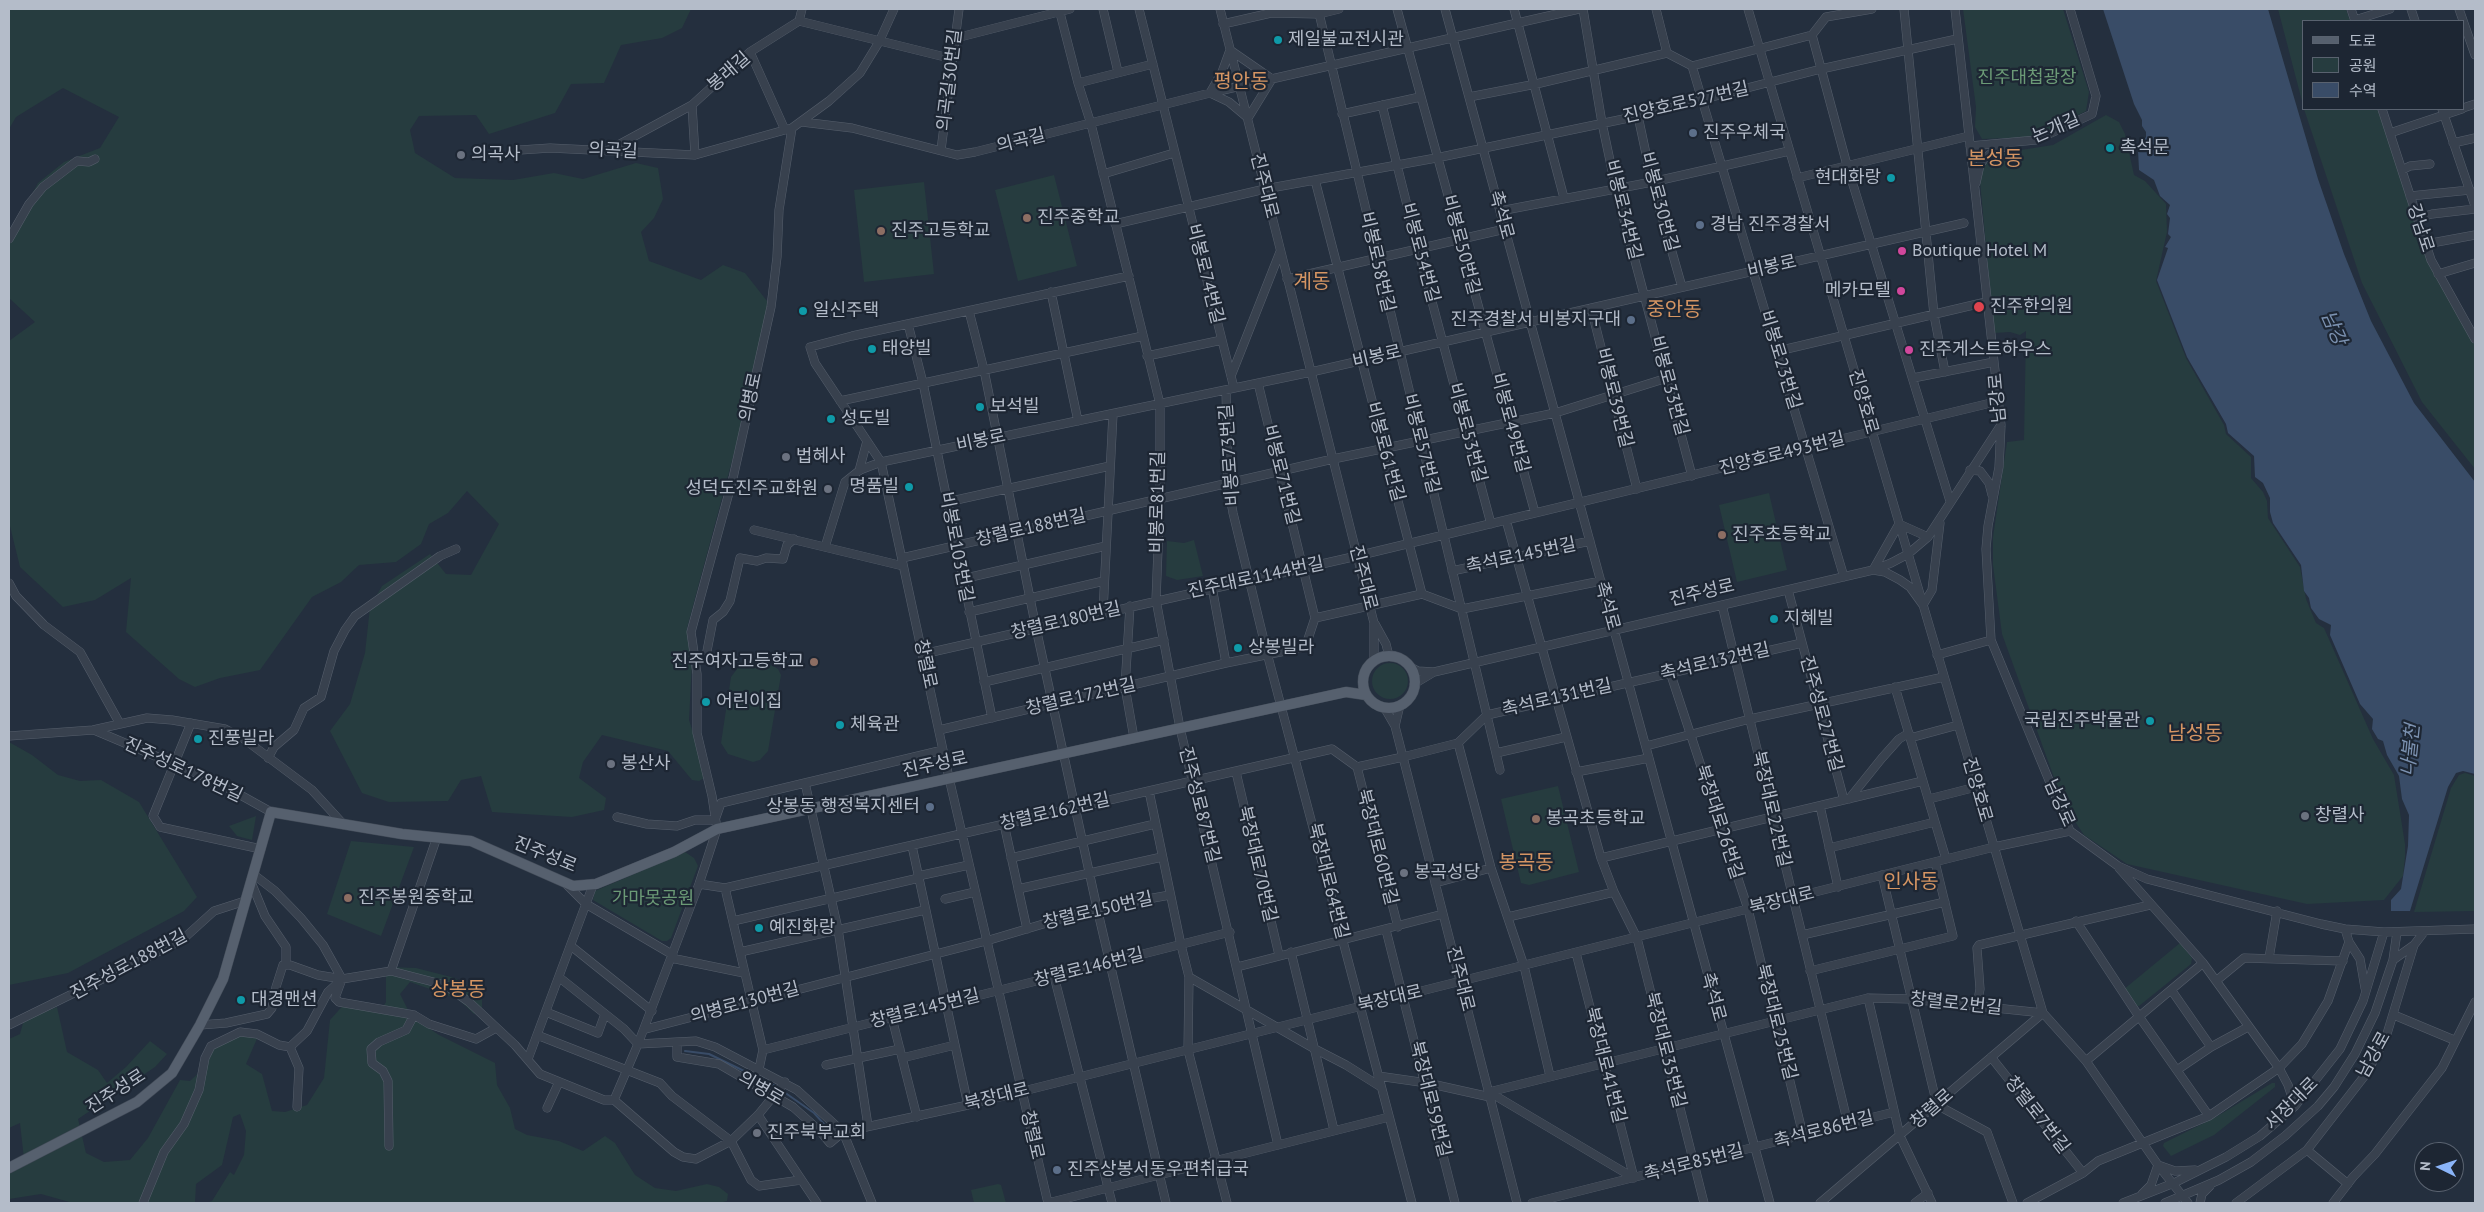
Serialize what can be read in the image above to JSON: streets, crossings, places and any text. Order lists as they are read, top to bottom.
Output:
{
  "streets": {
    "main road": ["진주성로"],
    "street": [
      "봉래길",
      "의곡길30번길",
      "진양호로527번길",
      "논개길",
      "의곡길",
      "진주대로",
      "비봉로30번길",
      "비봉로34번길",
      "촉석로",
      "강남로",
      "비봉로50번길",
      "비봉로54번길",
      "비봉로58번길",
      "비봉로",
      "비봉로74번길",
      "비봉로23번길",
      "비봉로33번길",
      "의병로",
      "비봉로39번길",
      "남강로",
      "진양호로",
      "비봉로49번길",
      "비봉로53번길",
      "비봉로57번길",
      "비봉로61번길",
      "진양호로493번길",
      "비봉로73번길",
      "비봉로71번길",
      "비봉로81번길",
      "창렬로188번길",
      "비봉로103번길",
      "촉석로145번길",
      "진주대로1144번길",
      "창렬로180번길",
      "촉석로132번길",
      "창렬로",
      "창렬로172번길",
      "촉석로131번길",
      "진주성로27번길",
      "진주성로178번길",
      "진주성로87번길",
      "북장대로22번길",
      "창렬로162번길",
      "북장대로26번길",
      "북장대로60번길",
      "북장대로70번길",
      "북장대로64번길",
      "북장대로",
      "창렬로150번길",
      "진주성로188번길",
      "창렬로146번길",
      "의병로130번길",
      "창렬로2번길",
      "창렬로145번길",
      "북장대로25번길",
      "북장대로35번길",
      "북장대로41번길",
      "북장대로59번길",
      "서장대로",
      "창렬로7번길",
      "촉석로86번길",
      "촉석로85번길"
    ]
  },
  "crossings": [
    ["봉래길", "의곡길"],
    ["의곡길30번길", "의곡길"],
    ["진양호로527번길", "진주대로"],
    ["진양호로527번길", "비봉로30번길"],
    ["진양호로527번길", "비봉로34번길"],
    ["진양호로527번길", "촉석로"],
    ["진양호로527번길", "비봉로50번길"],
    ["진양호로527번길", "비봉로54번길"],
    ["진양호로527번길", "비봉로58번길"],
    ["진양호로527번길", "비봉로74번길"],
    ["진양호로527번길", "비봉로23번길"],
    ["진양호로527번길", "남강로"],
    ["진양호로527번길", "진양호로"],
    ["진양호로527번길", "비봉로61번길"],
    ["진양호로527번길", "비봉로81번길"],
    ["논개길", "남강로"],
    ["의곡길", "진주대로"],
    ["의곡길", "비봉로74번길"],
    ["의곡길", "의병로"],
    ["의곡길", "비봉로81번길"],
    ["진주대로", "비봉로"],
    ["진주대로", "비봉로74번길"],
    ["진주대로", "창렬로188번길"],
    ["진주대로", "진주대로1144번길"],
    ["진주대로", "북장대로"],
    ["진주대로", "창렬로2번길"],
    ["비봉로30번길", "비봉로"],
    ["비봉로34번길", "비봉로"],
    ["비봉로34번길", "비봉로33번길"],
    ["촉석로", "비봉로"],
    ["촉석로", "진양호로493번길"],
    ["촉석로", "창렬로188번길"],
    ["촉석로", "촉석로145번길"],
    ["촉석로", "진주성로"],
    ["촉석로", "촉석로132번길"],
    ["촉석로", "촉석로131번길"],
    ["촉석로", "북장대로"],
    ["촉석로", "창렬로2번길"],
    ["촉석로", "촉석로86번길"],
    ["촉석로", "촉석로85번길"],
    ["비봉로50번길", "비봉로"],
    ["비봉로50번길", "비봉로49번길"],
    ["비봉로54번길", "비봉로"],
    ["비봉로54번길", "비봉로53번길"],
    ["비봉로58번길", "비봉로"],
    ["비봉로58번길", "비봉로57번길"],
    ["비봉로", "비봉로74번길"],
    ["비봉로", "비봉로23번길"],
    ["비봉로", "비봉로33번길"],
    ["비봉로", "비봉로39번길"],
    ["비봉로", "진양호로"],
    ["비봉로", "비봉로49번길"],
    ["비봉로", "비봉로53번길"],
    ["비봉로", "비봉로57번길"],
    ["비봉로", "비봉로61번길"],
    ["비봉로", "비봉로73번길"],
    ["비봉로", "비봉로71번길"],
    ["비봉로", "비봉로81번길"],
    ["비봉로", "비봉로103번길"],
    ["비봉로", "창렬로"],
    ["비봉로74번길", "비봉로73번길"],
    ["비봉로74번길", "비봉로81번길"],
    ["비봉로23번길", "진양호로493번길"],
    ["비봉로23번길", "진주성로"],
    ["비봉로33번길", "진양호로493번길"],
    ["비봉로33번길", "창렬로188번길"],
    ["의병로", "진주성로"],
    ["의병로", "북장대로"],
    ["의병로", "의병로130번길"],
    ["비봉로39번길", "진양호로493번길"],
    ["비봉로39번길", "창렬로188번길"],
    ["남강로", "진양호로493번길"],
    ["남강로", "진주성로"],
    ["남강로", "북장대로"],
    ["남강로", "서장대로"],
    ["진양호로", "진양호로493번길"],
    ["진양호로", "진주성로"],
    ["진양호로", "창렬로"],
    ["진양호로", "북장대로"],
    ["진양호로", "창렬로2번길"],
    ["진양호로", "서장대로"],
    ["비봉로49번길", "진양호로493번길"],
    ["비봉로49번길", "창렬로188번길"],
    ["비봉로49번길", "진주대로1144번길"],
    ["비봉로53번길", "창렬로188번길"],
    ["비봉로53번길", "진주대로1144번길"],
    ["비봉로57번길", "창렬로188번길"],
    ["비봉로57번길", "촉석로145번길"],
    ["비봉로57번길", "진주대로1144번길"],
    ["비봉로57번길", "진주성로"],
    ["비봉로57번길", "촉석로131번길"],
    ["비봉로61번길", "창렬로188번길"],
    ["비봉로61번길", "진주대로1144번길"],
    ["진양호로493번길", "진주대로1144번길"],
    ["비봉로73번길", "창렬로188번길"],
    ["비봉로73번길", "진주대로1144번길"],
    ["비봉로73번길", "창렬로172번길"],
    ["비봉로73번길", "북장대로64번길"],
    ["비봉로71번길", "창렬로188번길"],
    ["비봉로71번길", "진주대로1144번길"],
    ["비봉로71번길", "창렬로172번길"],
    ["비봉로81번길", "창렬로188번길"],
    ["비봉로81번길", "진주대로1144번길"],
    ["비봉로81번길", "창렬로180번길"],
    ["비봉로81번길", "창렬로172번길"],
    ["비봉로81번길", "진주성로87번길"],
    ["창렬로188번길", "비봉로103번길"],
    ["창렬로188번길", "창렬로"],
    ["비봉로103번길", "창렬로180번길"],
    ["비봉로103번길", "창렬로"],
    ["촉석로145번길", "북장대로35번길"],
    ["진주대로1144번길", "창렬로180번길"],
    ["진주대로1144번길", "북장대로35번길"],
    ["진주성로", "창렬로"],
    ["진주성로", "진주성로27번길"],
    ["진주성로", "진주성로178번길"],
    ["진주성로", "진주성로87번길"],
    ["진주성로", "북장대로22번길"],
    ["진주성로", "북장대로64번길"],
    ["진주성로", "진주성로188번길"],
    ["진주성로", "북장대로35번길"],
    ["창렬로180번길", "창렬로"],
    ["촉석로132번길", "촉석로131번길"],
    ["촉석로132번길", "진주성로27번길"],
    ["촉석로132번길", "북장대로22번길"],
    ["촉석로132번길", "북장대로26번길"],
    ["창렬로", "창렬로172번길"],
    ["창렬로", "창렬로162번길"],
    ["창렬로", "북장대로"],
    ["창렬로", "창렬로150번길"],
    ["창렬로", "창렬로146번길"],
    ["창렬로", "창렬로2번길"],
    ["창렬로", "창렬로145번길"],
    ["창렬로", "창렬로7번길"],
    ["창렬로172번길", "진주성로87번길"],
    ["창렬로172번길", "북장대로64번길"],
    ["촉석로131번길", "북장대로35번길"],
    ["진주성로87번길", "창렬로162번길"],
    ["진주성로87번길", "북장대로"],
    ["진주성로87번길", "창렬로146번길"],
    ["북장대로22번길", "북장대로"],
    ["북장대로22번길", "창렬로2번길"],
    ["북장대로22번길", "촉석로86번길"],
    ["창렬로162번길", "북장대로60번길"],
    ["창렬로162번길", "북장대로70번길"],
    ["창렬로162번길", "북장대로64번길"],
    ["창렬로162번길", "창렬로150번길"],
    ["북장대로26번길", "북장대로"],
    ["북장대로26번길", "북장대로25번길"],
    ["북장대로60번길", "북장대로"],
    ["북장대로60번길", "북장대로59번길"],
    ["북장대로64번길", "북장대로"],
    ["북장대로", "북장대로25번길"],
    ["북장대로", "북장대로35번길"],
    ["북장대로", "북장대로41번길"],
    ["북장대로", "북장대로59번길"],
    ["창렬로150번길", "의병로130번길"],
    ["창렬로146번길", "창렬로145번길"],
    ["창렬로2번길", "북장대로25번길"],
    ["창렬로2번길", "북장대로35번길"],
    ["창렬로2번길", "북장대로41번길"],
    ["북장대로25번길", "촉석로86번길"],
    ["북장대로35번길", "촉석로85번길"],
    ["북장대로41번길", "촉석로85번길"],
    ["촉석로86번길", "촉석로85번길"]
  ],
  "districts": [
    "평안동",
    "본성동",
    "계동",
    "중안동",
    "남성동",
    "봉곡동",
    "인사동",
    "상봉동"
  ],
  "water": ["남강", "나불천"],
  "parks": ["진주대첩광장", "가마못공원"],
  "places": [
    "제일불교전시관",
    "진주우체국",
    "촉석문",
    "의곡사",
    "현대화랑",
    "진주중학교",
    "경남 진주경찰서",
    "진주고등학교",
    "Boutique Hotel M",
    "메카모텔",
    "진주한의원",
    "일신주택",
    "진주경찰서 비봉지구대",
    "태양빌",
    "진주게스트하우스",
    "보석빌",
    "성도빌",
    "법혜사",
    "명품빌",
    "성덕도진주교화원",
    "진주초등학교",
    "지혜빌",
    "상봉빌라",
    "진주여자고등학교",
    "어린이집",
    "국립진주박물관",
    "체육관",
    "진풍빌라",
    "봉산사",
    "상봉동 행정복지센터",
    "창렬사",
    "봉곡초등학교",
    "봉곡성당",
    "진주봉원중학교",
    "예진화랑",
    "대경맨션",
    "진주북부교회",
    "진주상봉서동우편취급국"
  ],
  "legend": ["도로", "공원", "수역"],
  "north": "left"
}
